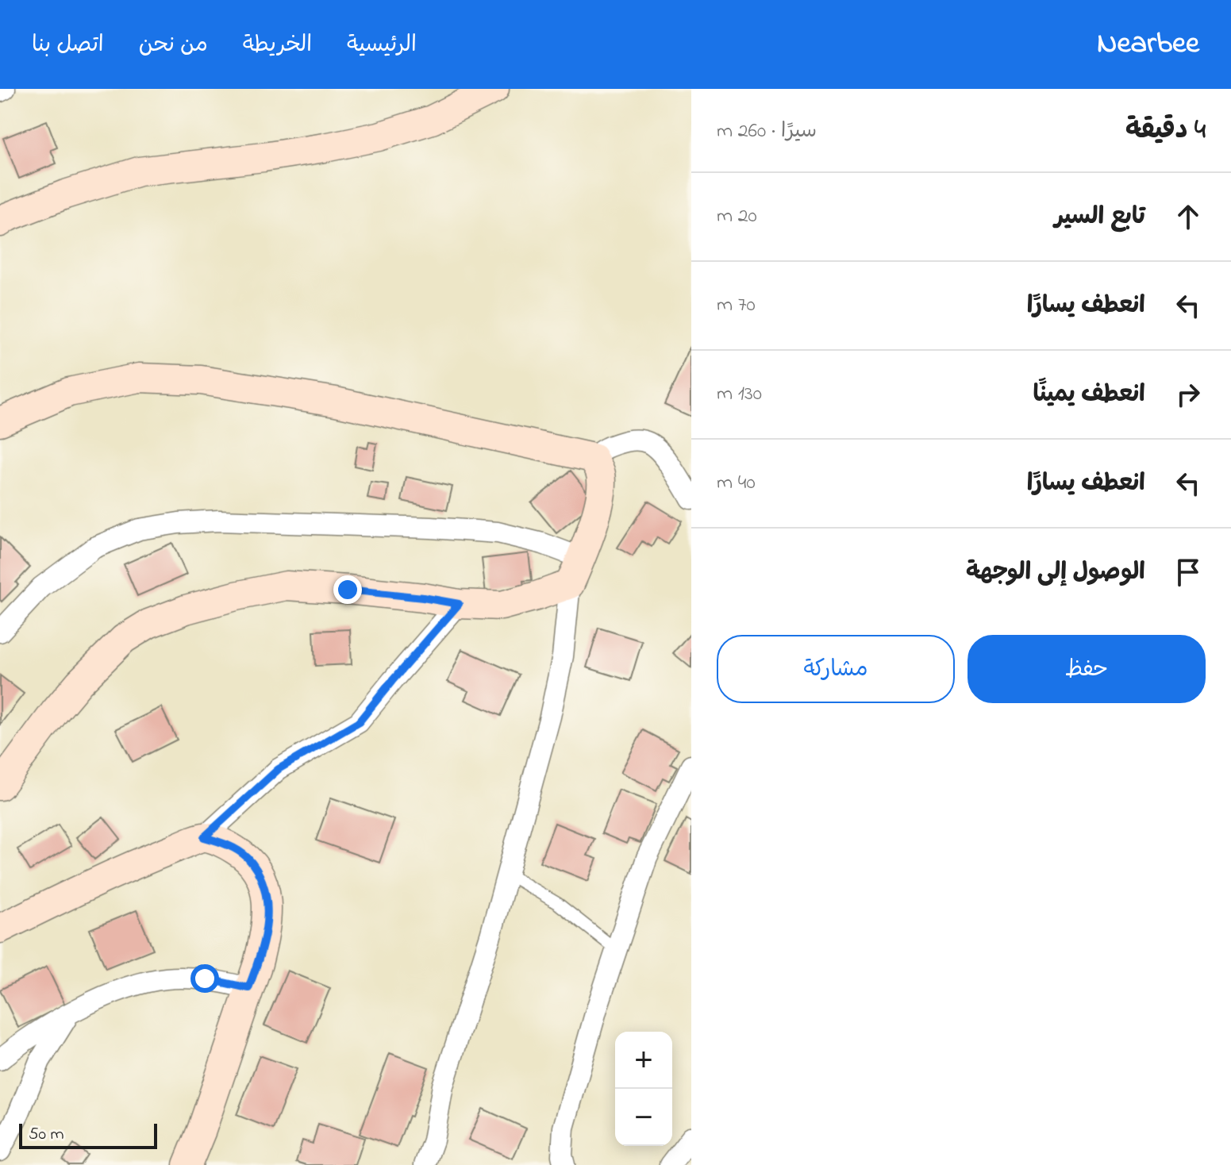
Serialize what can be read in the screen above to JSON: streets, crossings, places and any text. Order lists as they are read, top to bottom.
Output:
{
  "scale_bar": "50 m",
  "page": {
    "header": "Nearbee",
    "nav": [
      "الرئيسية",
      "الخريطة",
      "من نحن",
      "اتصل بنا"
    ],
    "heading": ["4 دقيقة", "سيرًا · 260 m"],
    "list": [
      ["تابع السير", "20 m"],
      ["انعطف يسارًا", "70 m"],
      ["انعطف يمينًا", "130 m"],
      ["انعطف يسارًا", "40 m"],
      "الوصول إلى الوجهة"
    ],
    "buttons": ["حفظ", "مشاركة"],
    "map_buttons": ["+", "−"],
    "scale": "50 m"
  }
}
